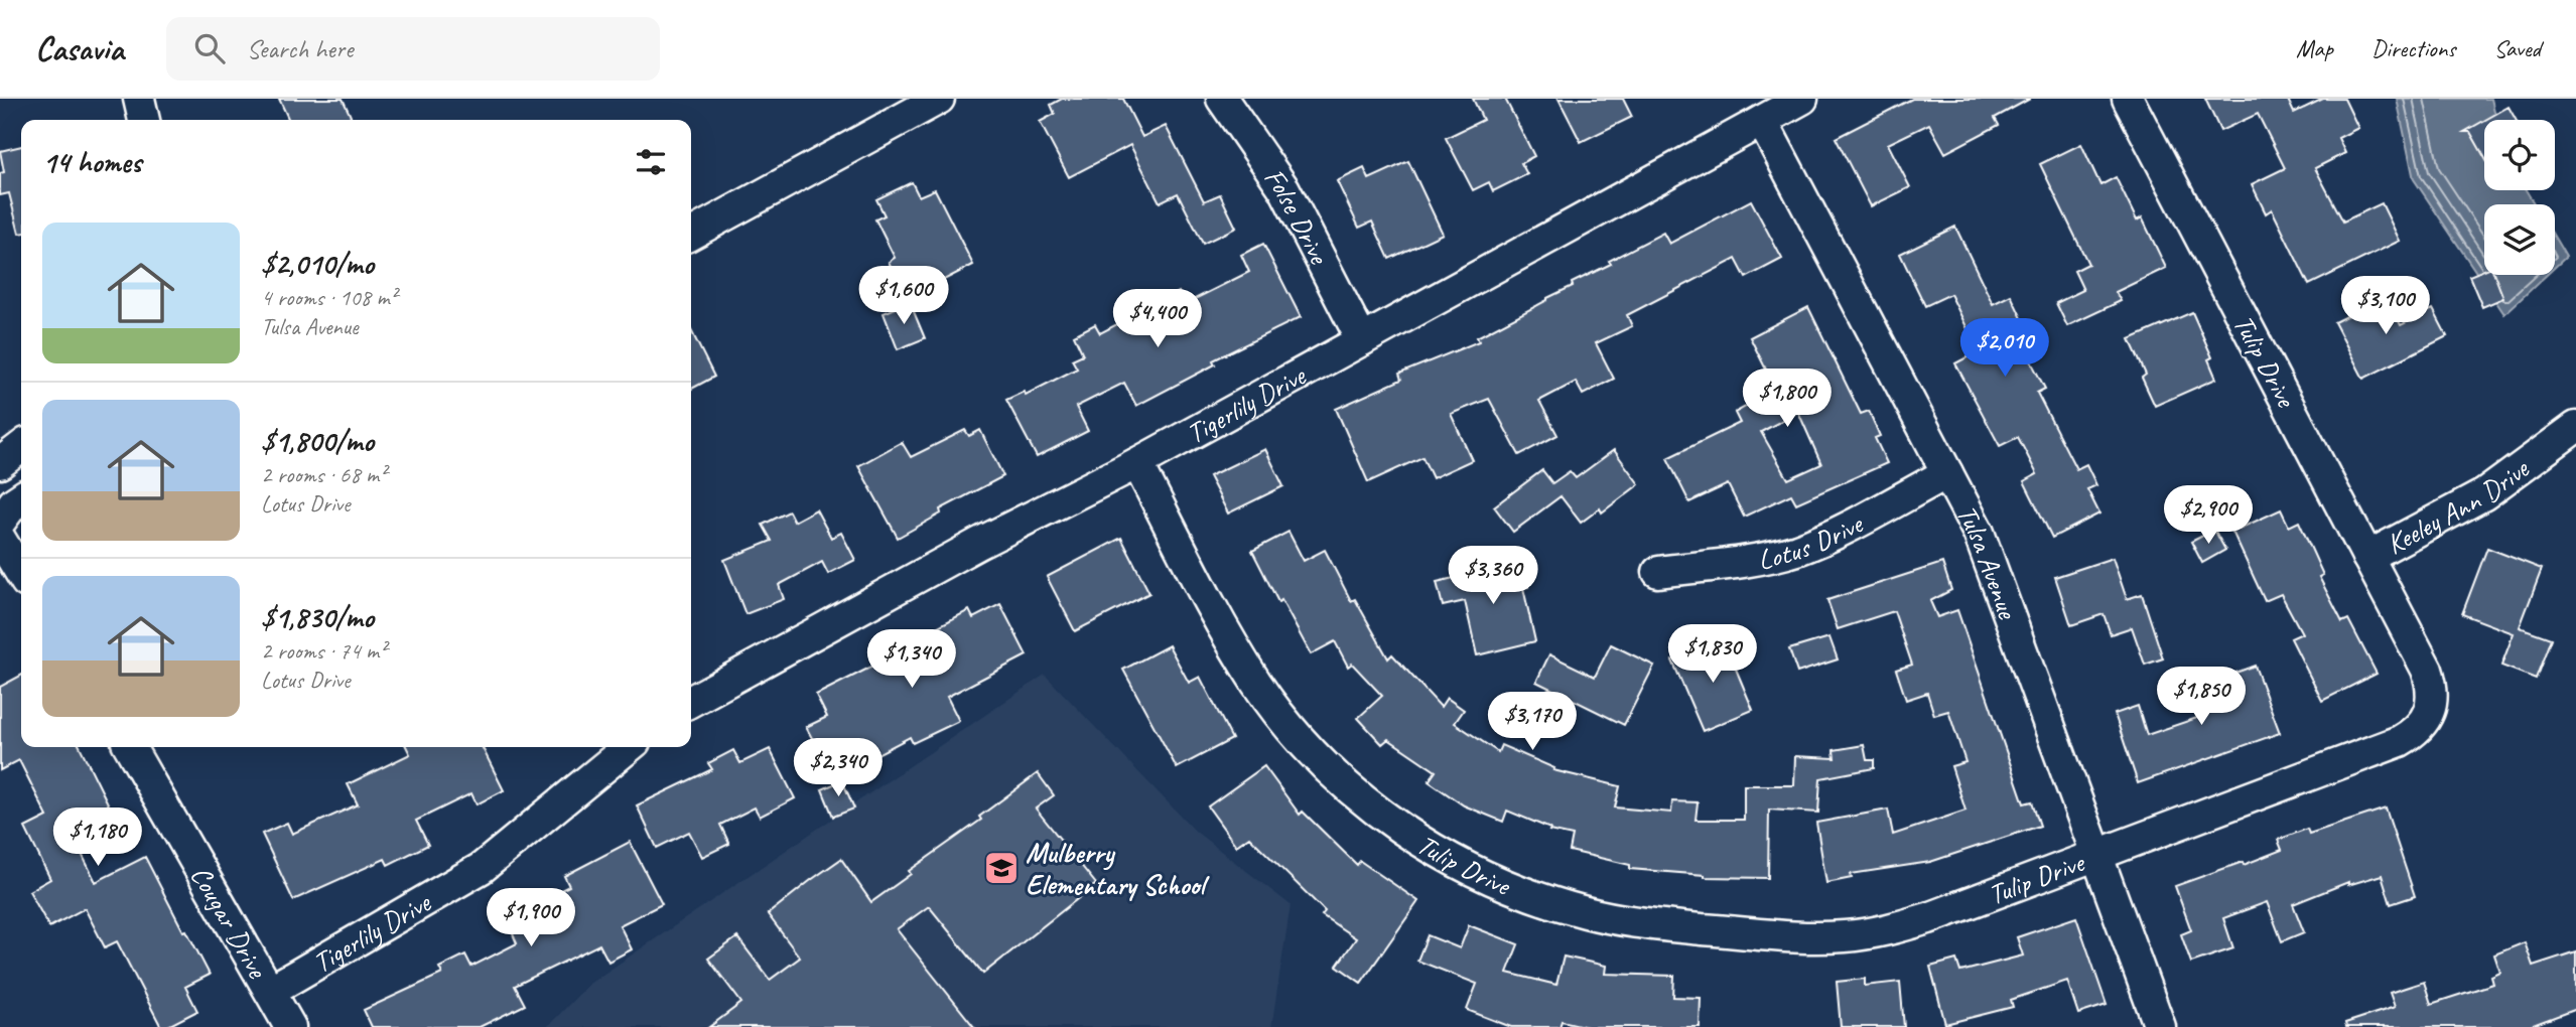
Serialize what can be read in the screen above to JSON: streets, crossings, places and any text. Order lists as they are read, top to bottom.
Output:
{
  "streets": {
    "street": [
      "Folse Drive",
      "Tulip Drive",
      "Tigerlily Drive",
      "Keeley Ann Drive",
      "Lotus Drive",
      "Tulsa Avenue",
      "Cougar Drive"
    ]
  },
  "crossings": [
    ["Folse Drive", "Tigerlily Drive"],
    ["Tulip Drive", "Tigerlily Drive"],
    ["Tulip Drive", "Keeley Ann Drive"],
    ["Tulip Drive", "Tulsa Avenue"],
    ["Tigerlily Drive", "Tulsa Avenue"],
    ["Tigerlily Drive", "Cougar Drive"],
    ["Lotus Drive", "Tulsa Avenue"]
  ],
  "places": {
    "school or university": ["Mulberry Elementary School"]
  },
  "page": {
    "header": "Casavia",
    "search": "Search here",
    "nav": ["Map", "Directions", "Saved"],
    "heading": "14 homes",
    "list": [
      {
        "name": "$2,010/mo",
        "note": "4 rooms · 108 m² · Tulsa Avenue"
      },
      {
        "name": "$1,800/mo",
        "note": "2 rooms · 68 m² · Lotus Drive"
      },
      {
        "name": "$1,830/mo",
        "note": "2 rooms · 74 m² · Lotus Drive"
      }
    ],
    "price": [
      "$1,600",
      "$3,100",
      "$4,400",
      "$2,010",
      "$1,800",
      "$2,900",
      "$3,360",
      "$1,830",
      "$1,340",
      "$1,850",
      "$3,170",
      "$2,340",
      "$1,180",
      "$1,900"
    ]
  }
}
